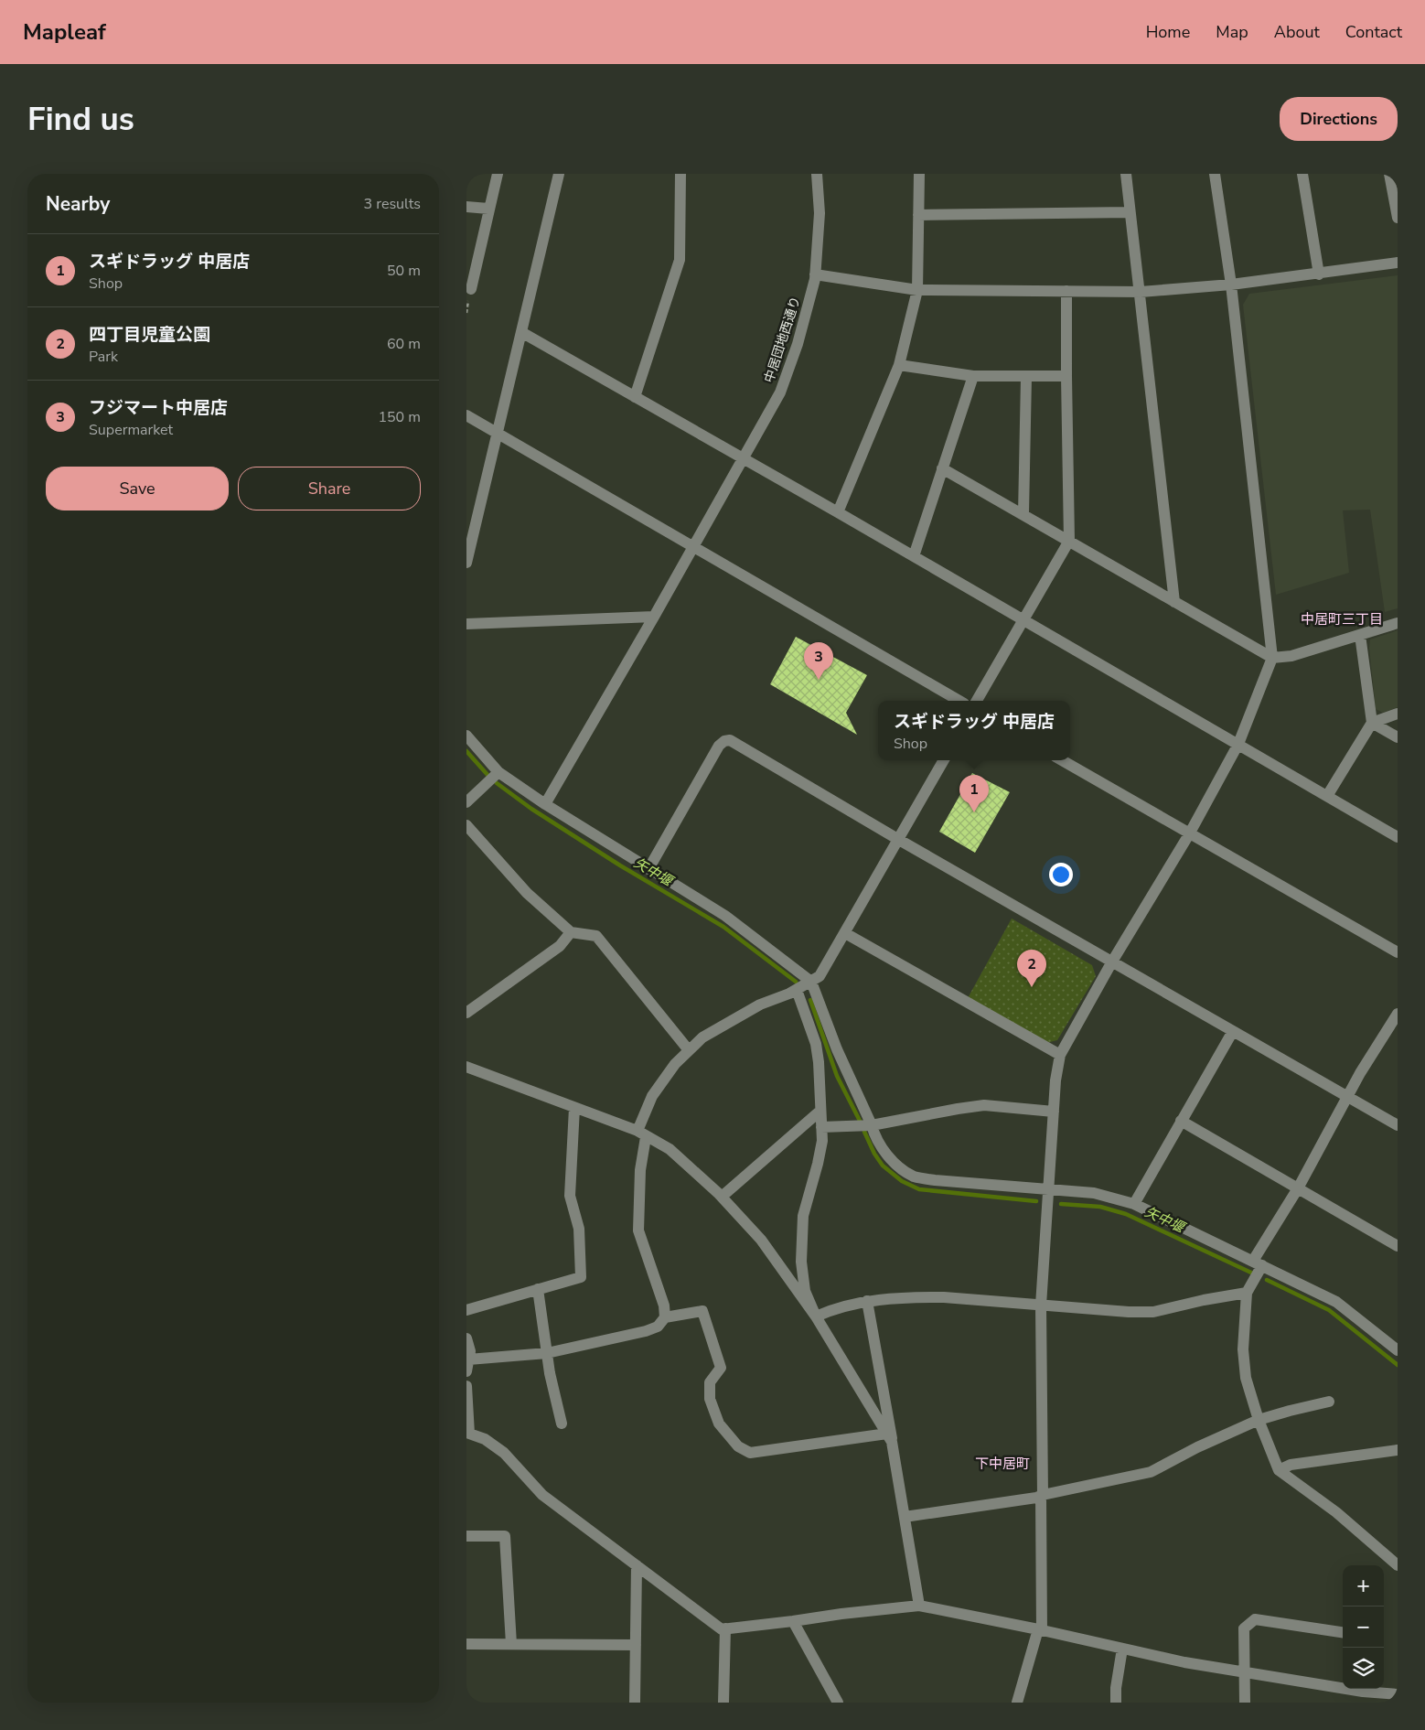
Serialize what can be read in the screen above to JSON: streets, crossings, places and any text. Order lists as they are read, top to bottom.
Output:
{
  "streets": {
    "street": ["中居団地西通り"]
  },
  "districts": ["中居町三丁目", "下中居町"],
  "water": ["矢中堰"],
  "page": {
    "header": "Mapleaf",
    "nav": [
      "Home",
      "Map",
      "About",
      "Contact"
    ],
    "buttons": [
      "Directions",
      ["Save", "Share"]
    ],
    "title": "Find us",
    "heading": ["Nearby", "3 results"],
    "list": [
      {
        "mark": "1",
        "name": "スギドラッグ 中居店",
        "note": "Shop",
        "value": "50 m"
      },
      {
        "mark": "2",
        "name": "四丁目児童公園",
        "note": "Park",
        "value": "60 m"
      },
      {
        "mark": "3",
        "name": "フジマート中居店",
        "note": "Supermarket",
        "value": "150 m"
      }
    ],
    "pins": ["3", "1", "2"],
    "popup": ["スギドラッグ 中居店", "Shop"],
    "map_buttons": ["+", "−"]
  }
}
